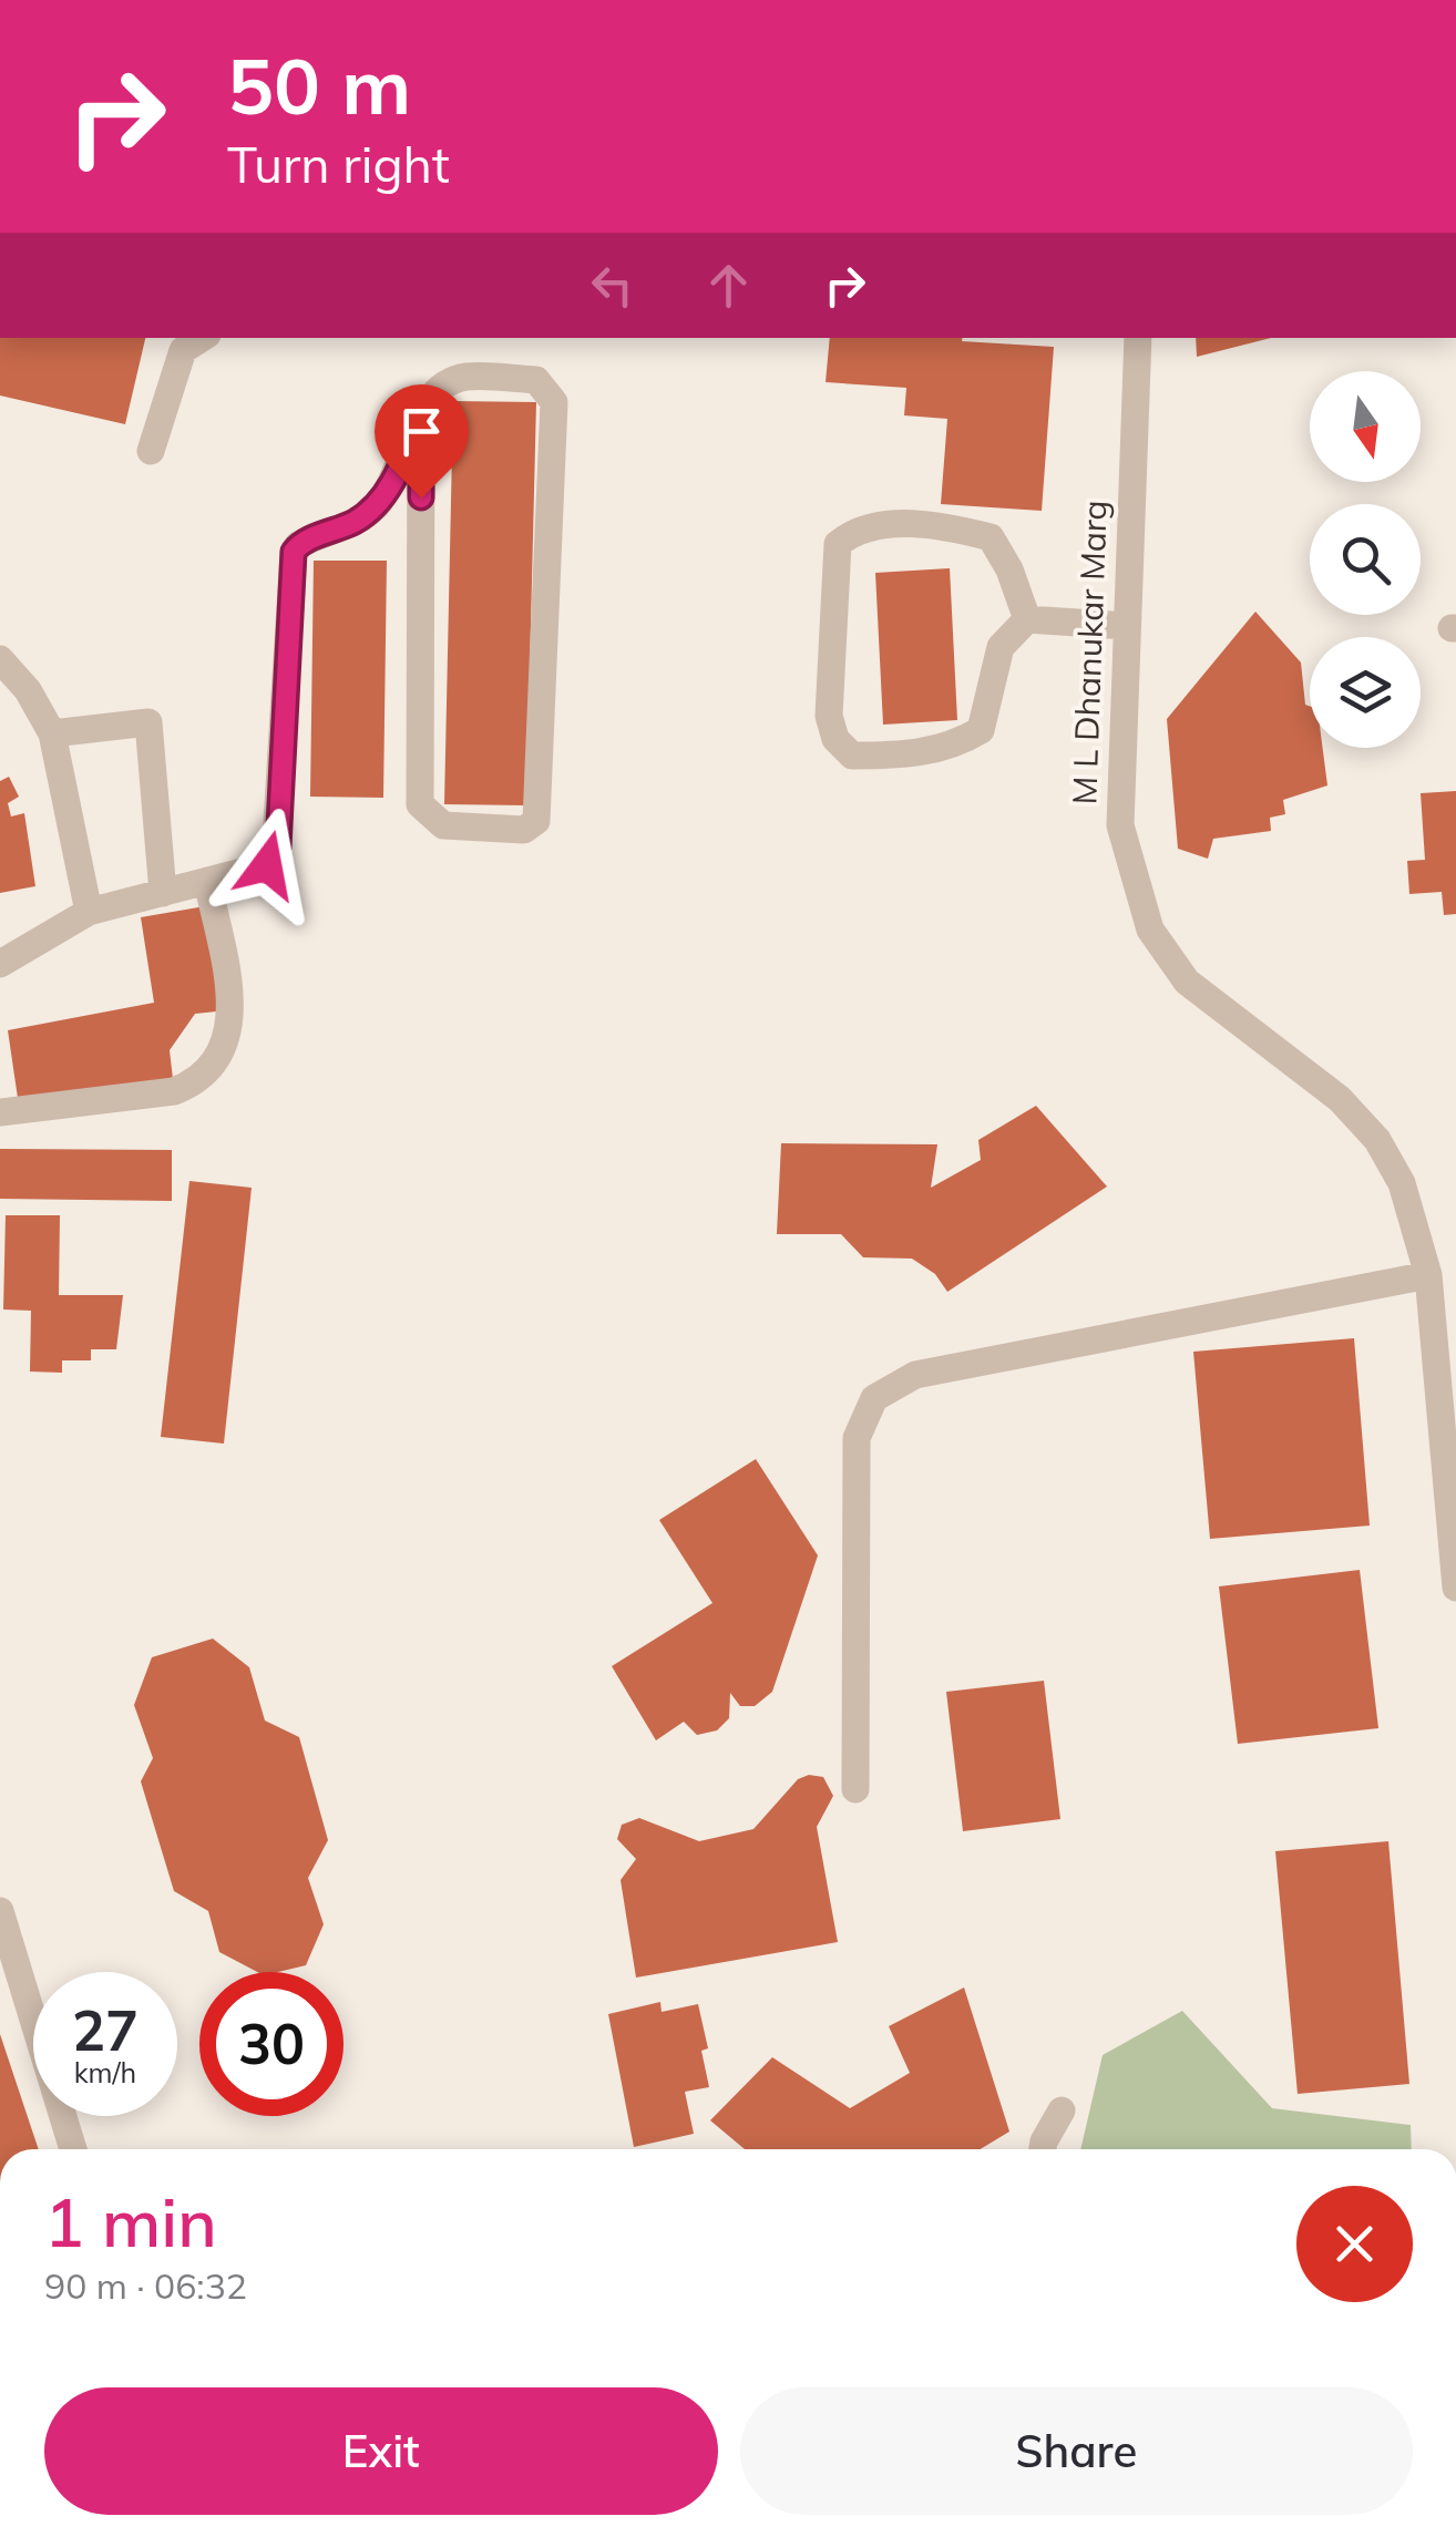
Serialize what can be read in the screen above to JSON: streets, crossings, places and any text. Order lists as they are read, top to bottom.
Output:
{
  "streets": {
    "street": ["M L Dhanukar Marg"]
  },
  "north": "bottom",
  "page": {
    "turn": ["50 m", "Turn right"],
    "speed": "27 km/h",
    "limit": "30",
    "heading": ["1 min", "90 m · 06:32"],
    "buttons": ["Exit", "Share"]
  }
}
